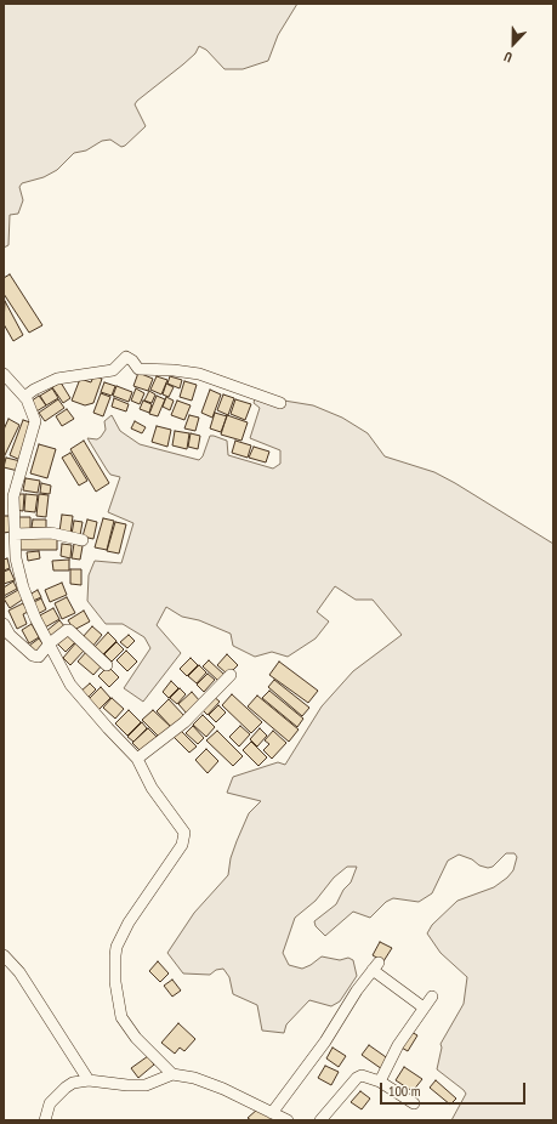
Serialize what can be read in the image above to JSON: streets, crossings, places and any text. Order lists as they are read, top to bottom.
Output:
{
  "scale_bar": "100 m",
  "north": "bottom"
}
